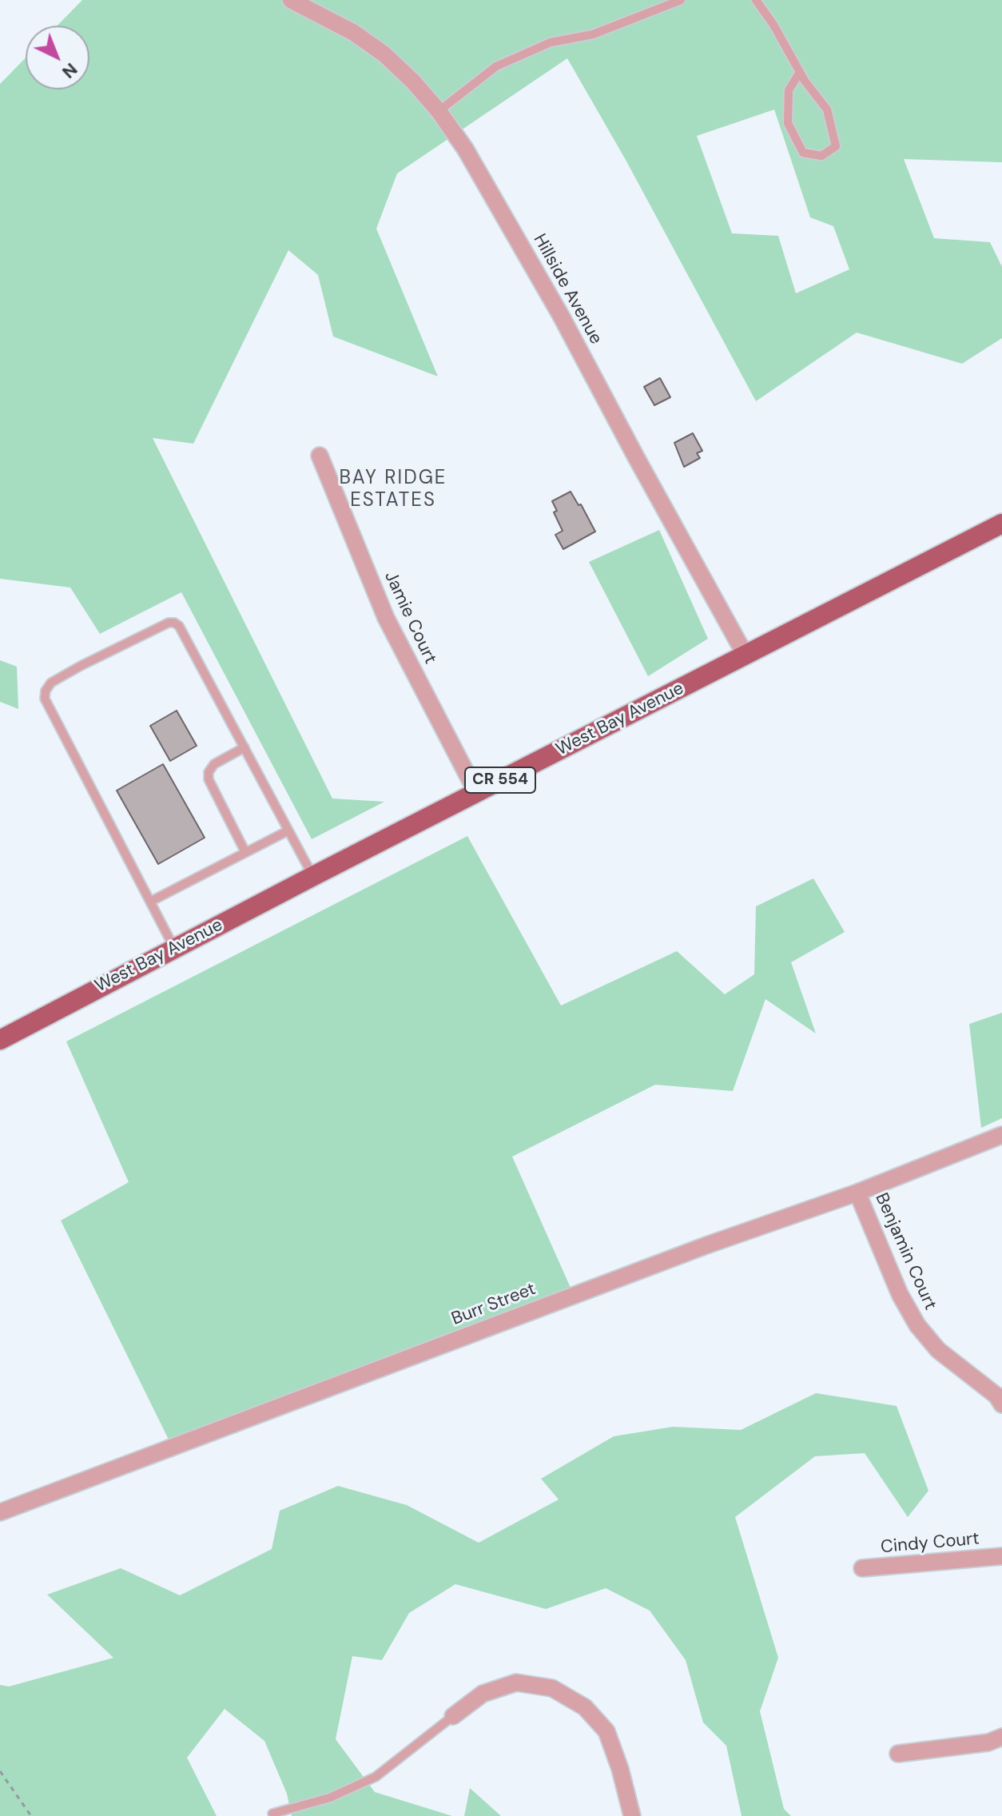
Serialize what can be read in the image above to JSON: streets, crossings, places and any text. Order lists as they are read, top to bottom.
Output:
{
  "streets": {
    "main road": ["West Bay Avenue", "CR 554"],
    "street": [
      "Hillside Avenue",
      "Jamie Court",
      "Benjamin Court",
      "Burr Street",
      "Cindy Court"
    ]
  },
  "crossings": [
    ["Hillside Avenue", "West Bay Avenue"],
    ["Jamie Court", "West Bay Avenue"],
    ["Benjamin Court", "Burr Street"]
  ],
  "districts": ["BAY RIDGE ESTATES"],
  "north": "bottom right"
}
